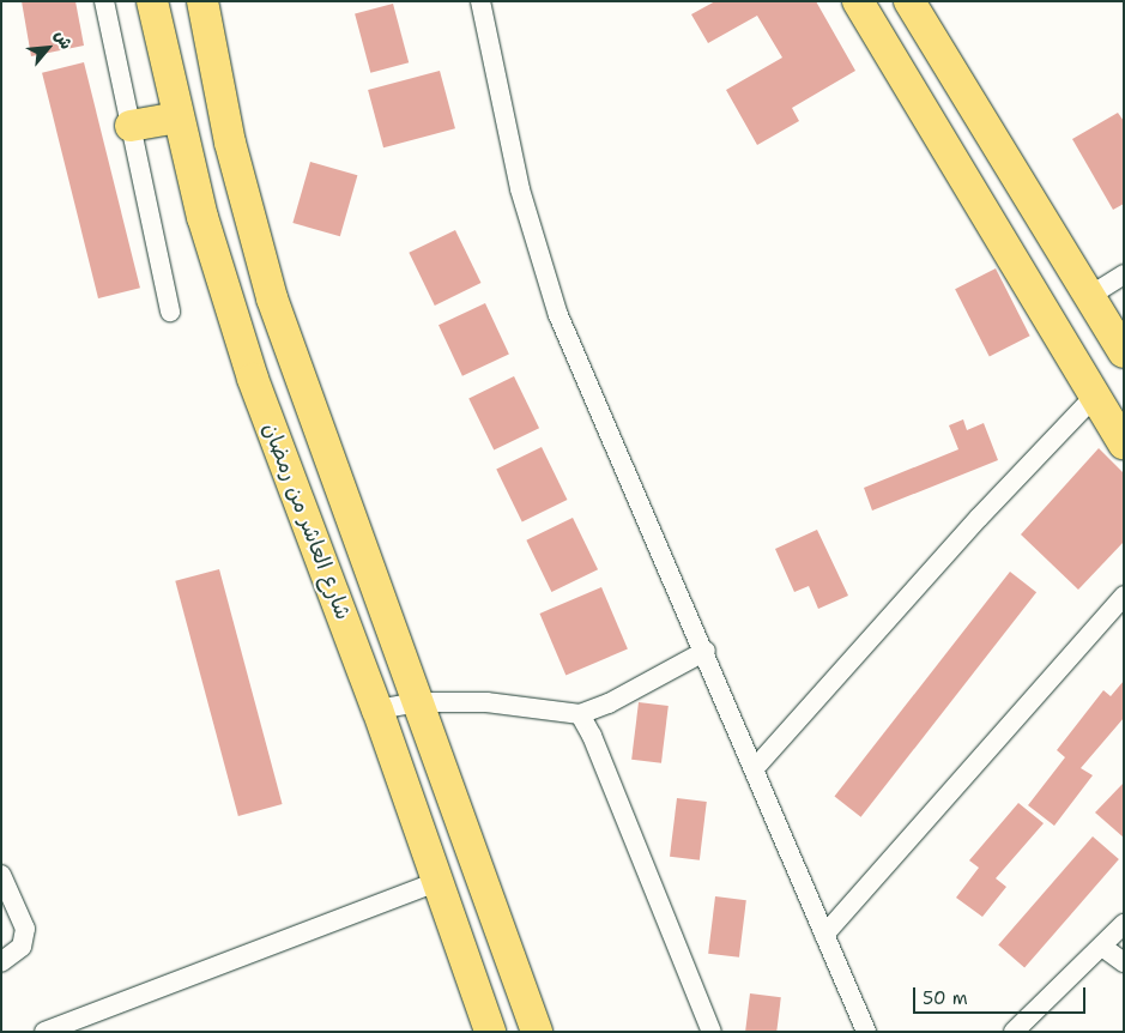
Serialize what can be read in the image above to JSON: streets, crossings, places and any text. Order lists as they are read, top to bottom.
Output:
{
  "streets": {
    "main road": ["شارع العاشر من رمضان"]
  },
  "scale_bar": "50 m",
  "north": "top right"
}
